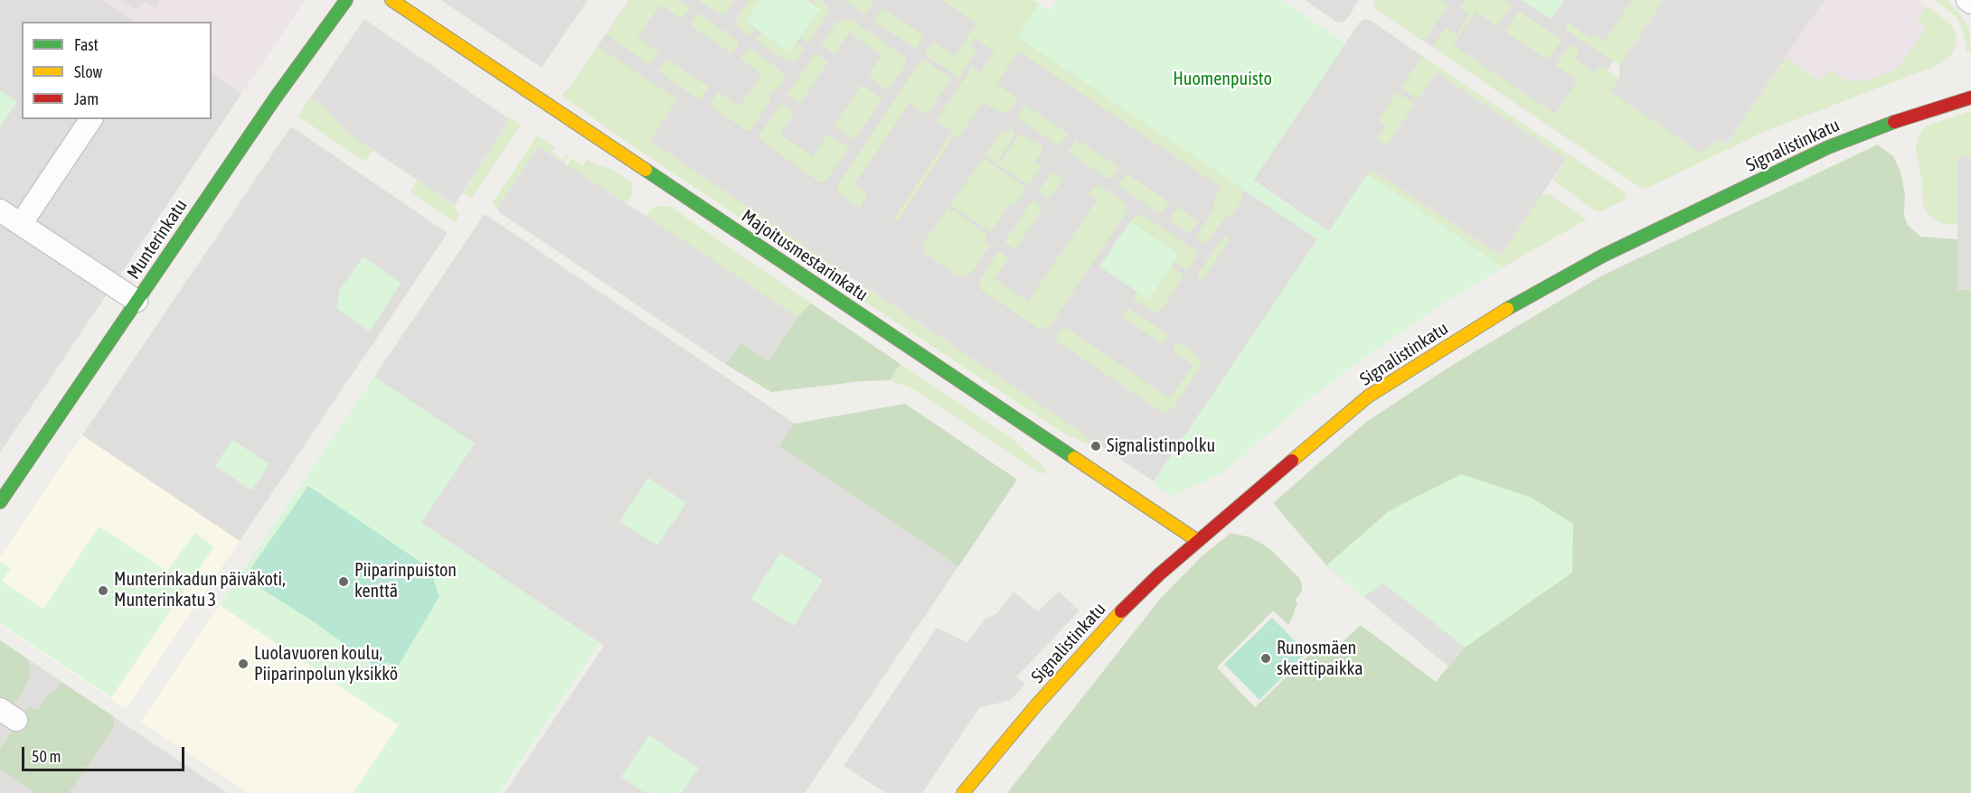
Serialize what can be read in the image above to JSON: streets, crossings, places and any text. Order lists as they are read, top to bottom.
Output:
{
  "streets": {
    "street": ["Signalistinkatu", "Munterinkatu", "Majoitusmestarinkatu"]
  },
  "crossings": [
    ["Signalistinkatu", "Majoitusmestarinkatu"]
  ],
  "parks": ["Huomenpuisto"],
  "places": [
    "Signalistinpolku",
    "Piiparinpuiston kenttä",
    "Munterinkadun päiväkoti, Munterinkatu 3",
    "Runosmäen skeittipaikka",
    "Luolavuoren koulu, Piiparinpolun yksikkö"
  ],
  "legend": ["Fast", "Slow", "Jam"],
  "scale_bar": "50 m"
}
